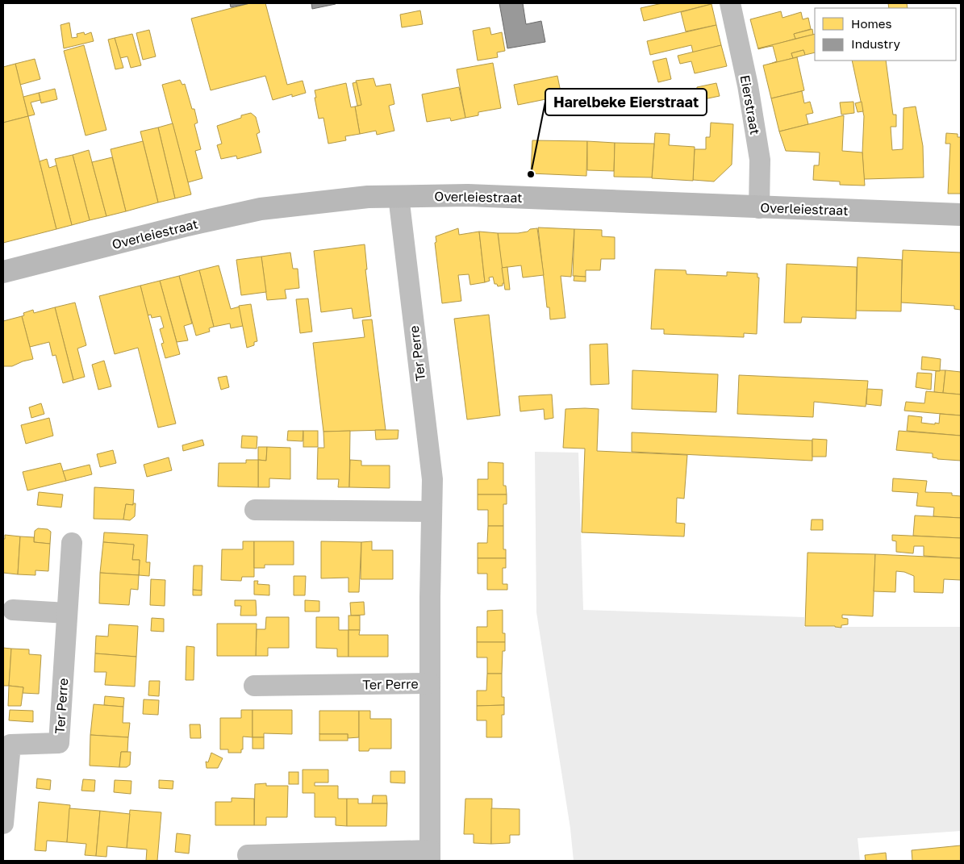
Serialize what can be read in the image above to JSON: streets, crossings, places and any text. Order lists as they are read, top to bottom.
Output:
{
  "streets": {
    "main road": ["Overleiestraat"],
    "street": ["Eierstraat", "Ter Perre"]
  },
  "crossings": [
    ["Eierstraat", "Overleiestraat"],
    ["Overleiestraat", "Ter Perre"]
  ],
  "places": ["Harelbeke Eierstraat"],
  "legend": ["Homes", "Industry"]
}
